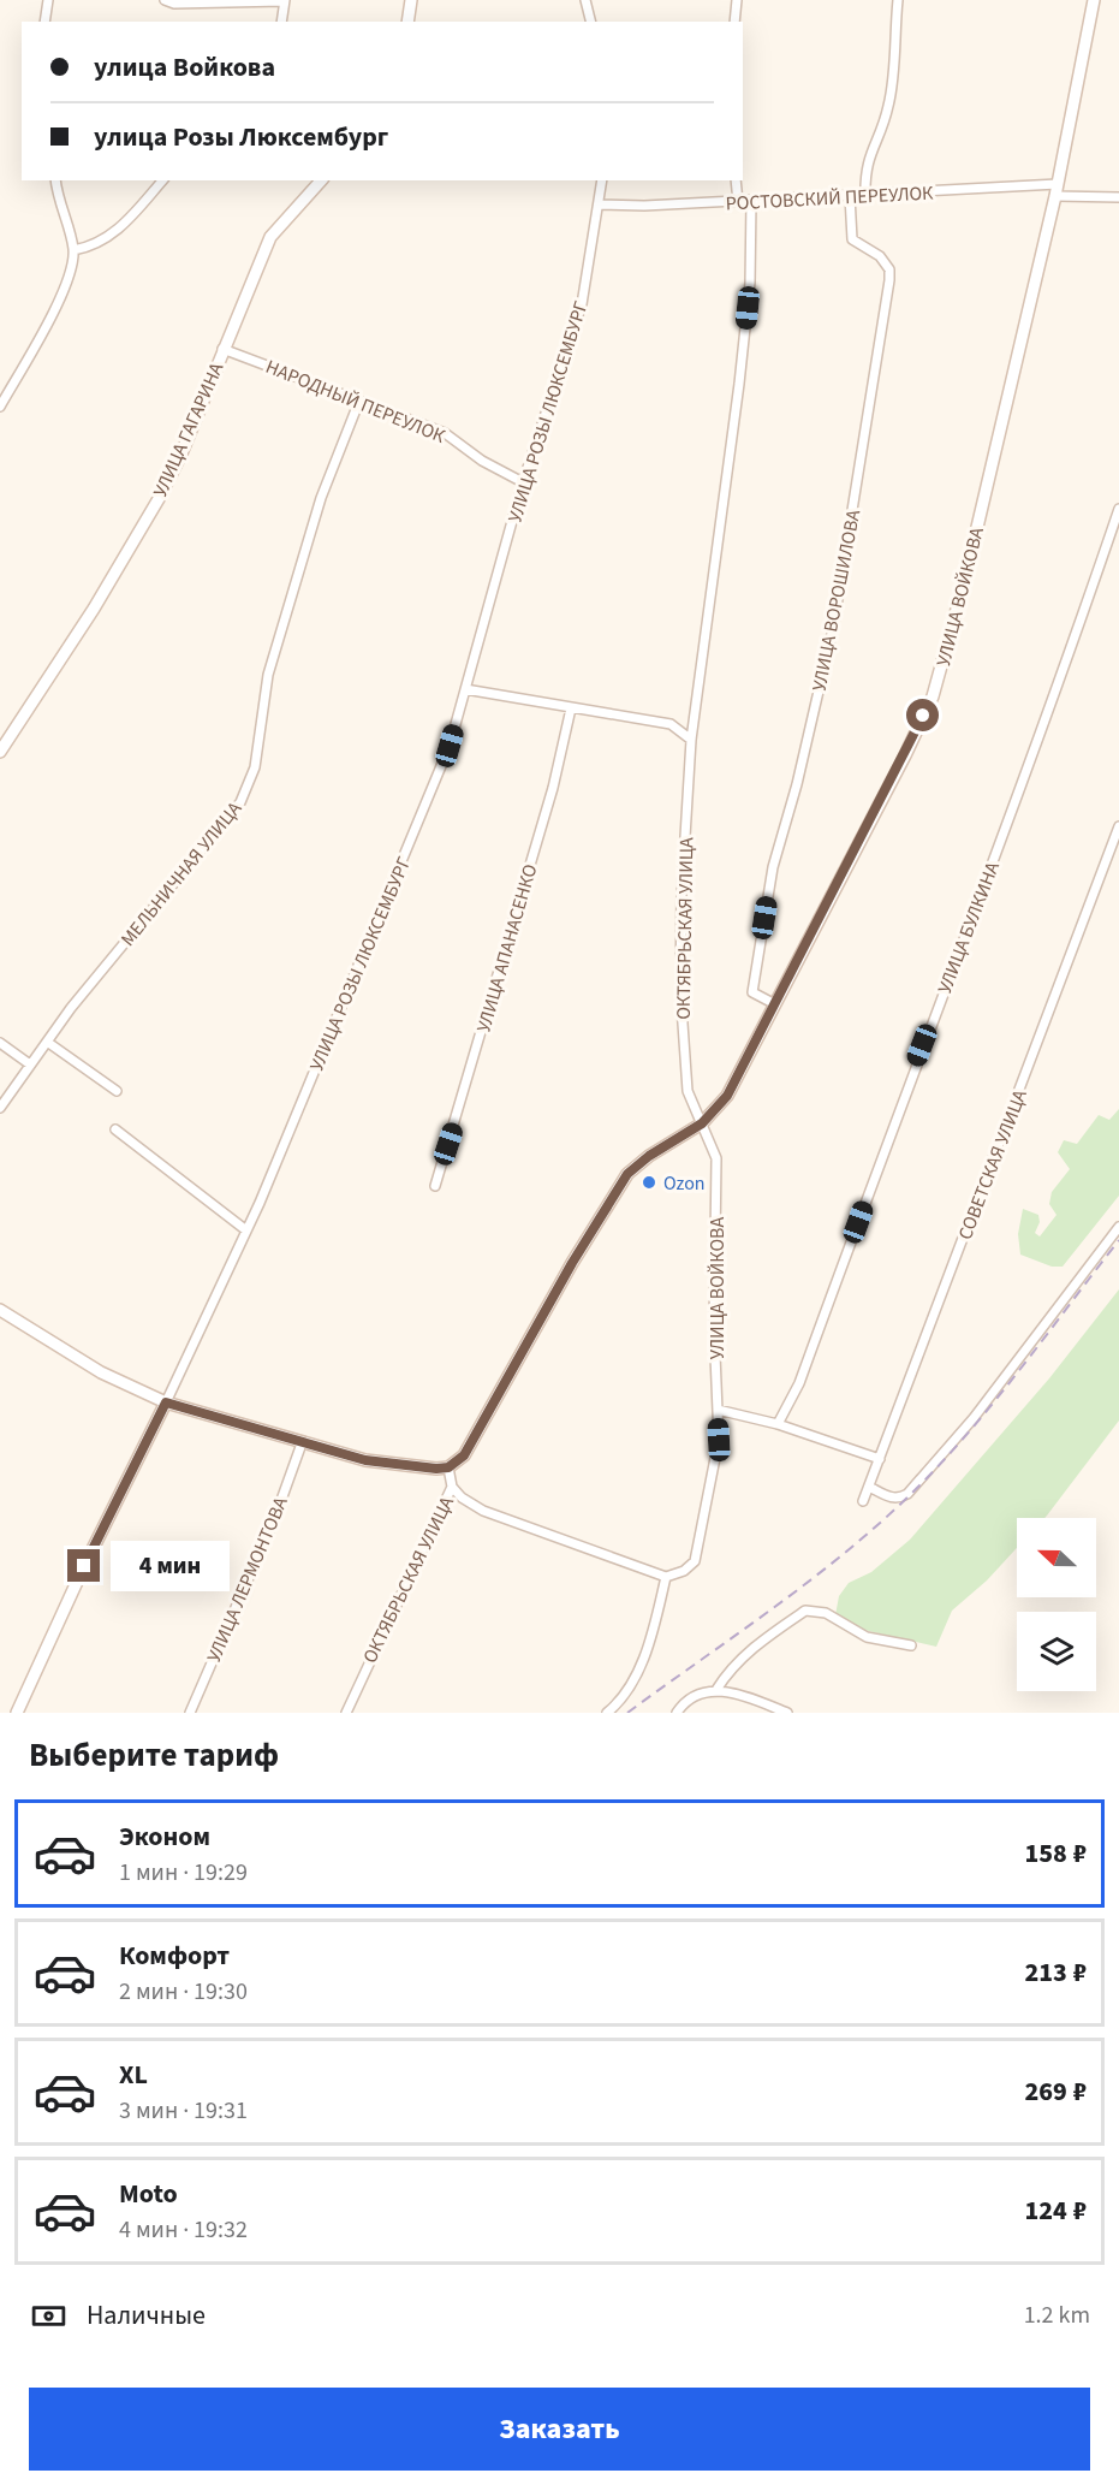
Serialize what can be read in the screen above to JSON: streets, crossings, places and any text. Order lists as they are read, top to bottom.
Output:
{
  "streets": {
    "main road": [
      "УЛИЦА РОЗЫ ЛЮКСЕМБУРГ",
      "УЛИЦА ГАГАРИНА",
      "УЛИЦА ВОЙКОВА",
      "ОКТЯБРЬСКАЯ УЛИЦА"
    ],
    "street": [
      "РОСТОВСКИЙ ПЕРЕУЛОК",
      "НАРОДНЫЙ ПЕРЕУЛОК",
      "УЛИЦА ВОРОШИЛОВА",
      "МЕЛЬНИЧНАЯ УЛИЦА",
      "УЛИЦА БУЛКИНА",
      "УЛИЦА АПАНАСЕНКО",
      "СОВЕТСКАЯ УЛИЦА",
      "УЛИЦА ЛЕРМОНТОВА"
    ]
  },
  "crossings": [
    ["РОСТОВСКИЙ ПЕРЕУЛОК", "УЛИЦА РОЗЫ ЛЮКСЕМБУРГ"],
    ["РОСТОВСКИЙ ПЕРЕУЛОК", "УЛИЦА ВОЙКОВА"],
    ["РОСТОВСКИЙ ПЕРЕУЛОК", "УЛИЦА ВОРОШИЛОВА"],
    ["РОСТОВСКИЙ ПЕРЕУЛОК", "ОКТЯБРЬСКАЯ УЛИЦА"],
    ["НАРОДНЫЙ ПЕРЕУЛОК", "УЛИЦА РОЗЫ ЛЮКСЕМБУРГ"],
    ["НАРОДНЫЙ ПЕРЕУЛОК", "УЛИЦА ГАГАРИНА"],
    ["НАРОДНЫЙ ПЕРЕУЛОК", "МЕЛЬНИЧНАЯ УЛИЦА"],
    ["УЛИЦА ВОЙКОВА", "УЛИЦА ВОРОШИЛОВА"],
    ["УЛИЦА ВОЙКОВА", "ОКТЯБРЬСКАЯ УЛИЦА"]
  ],
  "places": ["Ozon"],
  "north": "left",
  "page": {
    "banner": ["улица Войкова", "улица Розы Люксембург"],
    "bubble": "4 мин",
    "heading": "Выберите тариф",
    "list": [
      {
        "name": "Эконом",
        "note": "1 мин · 19:29",
        "value": "158 ₽"
      },
      {
        "name": "Комфорт",
        "note": "2 мин · 19:30",
        "value": "213 ₽"
      },
      {
        "name": "XL",
        "note": "3 мин · 19:31",
        "value": "269 ₽"
      },
      {
        "name": "Moto",
        "note": "4 мин · 19:32",
        "value": "124 ₽"
      }
    ],
    "pay": ["Наличные", "1.2 km"],
    "buttons": "Заказать"
  }
}
